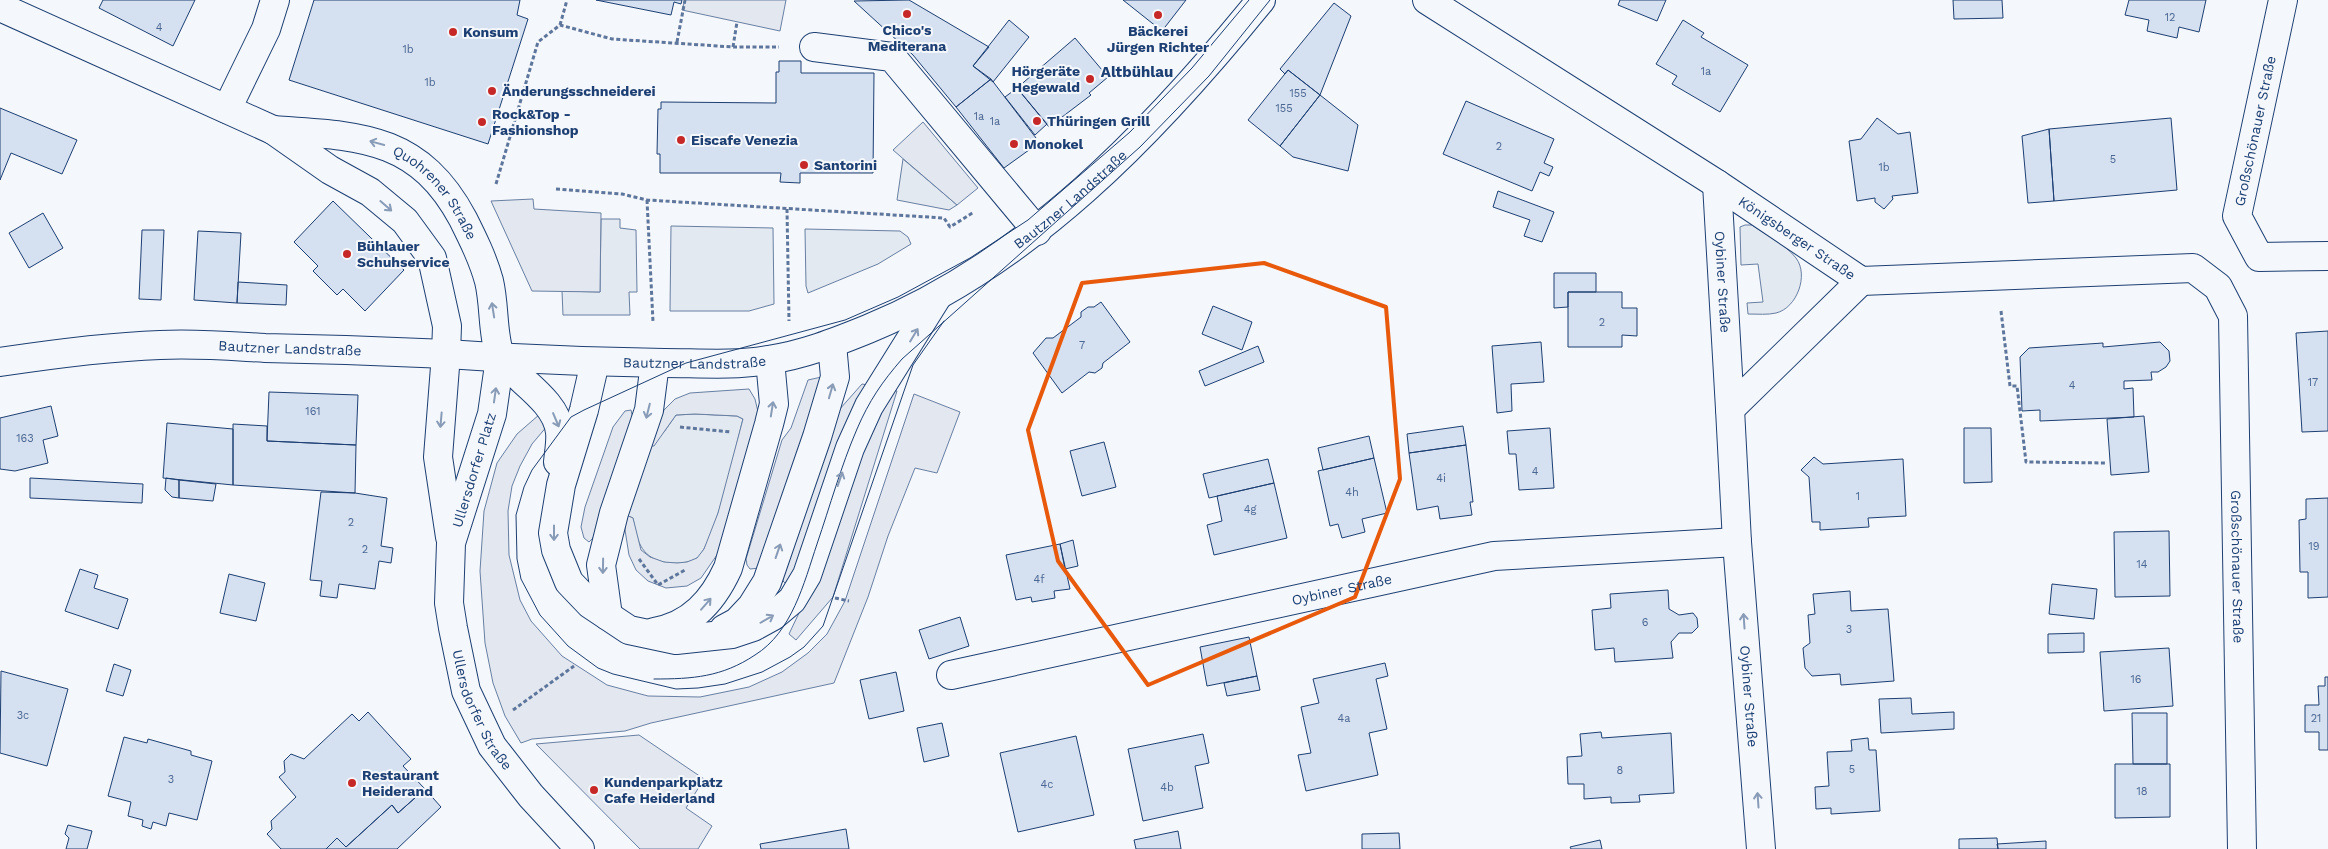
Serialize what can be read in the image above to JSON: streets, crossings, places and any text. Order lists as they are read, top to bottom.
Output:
{
  "streets": {
    "street": [
      "Großschönauer Straße",
      "Quohrener Straße",
      "Bautzner Landstraße",
      "Königsberger Straße",
      "Oybiner Straße",
      "Ullersdorfer Platz",
      "Ullersdorfer Straße"
    ]
  },
  "crossings": [
    ["Großschönauer Straße", "Königsberger Straße"],
    ["Quohrener Straße", "Bautzner Landstraße"],
    ["Quohrener Straße", "Ullersdorfer Platz"],
    ["Bautzner Landstraße", "Ullersdorfer Platz"],
    ["Königsberger Straße", "Oybiner Straße"],
    ["Ullersdorfer Platz", "Ullersdorfer Straße"]
  ],
  "districts": ["Altbühlau"],
  "places": [
    "Chico's Mediterana",
    "Bäckerei Jürgen Richter",
    "Konsum",
    "Hörgeräte Hegewald",
    "Änderungsschneiderei",
    "Thüringen Grill",
    "Rock&Top - Fashionshop",
    "Eiscafe Venezia",
    "Monokel",
    "Santorini",
    "Bühlauer Schuhservice",
    "Restaurant Heiderand",
    "Kundenparkplatz Cafe Heiderland"
  ],
  "house_numbers": [
    "12",
    "4",
    "1b",
    "1a",
    "1b",
    "155",
    "155",
    "1a",
    "1a",
    "2",
    "5",
    "1b",
    "2",
    "7",
    "17",
    "4",
    "161",
    "163",
    "4",
    "4i",
    "4h",
    "1",
    "4g",
    "2",
    "19",
    "2",
    "14",
    "4f",
    "6",
    "3",
    "16",
    "3c",
    "4a",
    "21",
    "5",
    "8",
    "3",
    "4c",
    "4b",
    "18"
  ]
}
